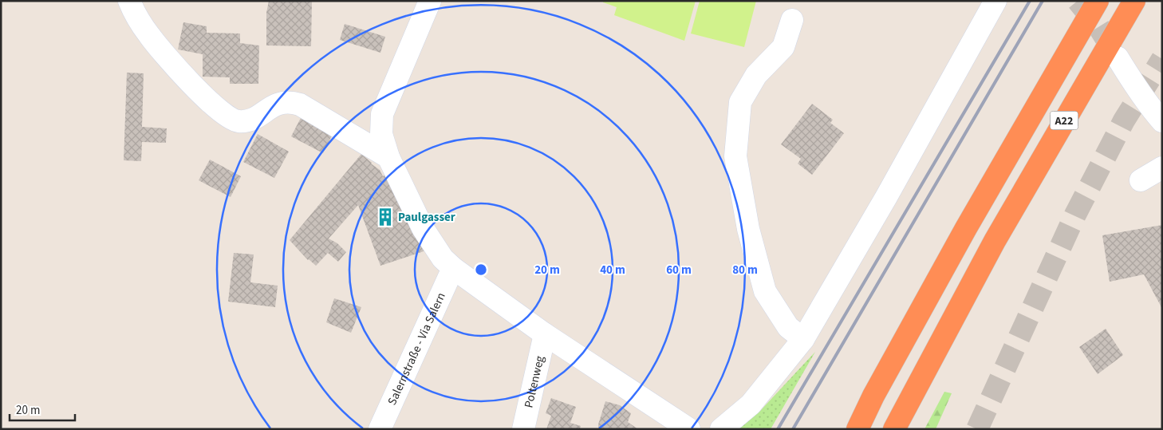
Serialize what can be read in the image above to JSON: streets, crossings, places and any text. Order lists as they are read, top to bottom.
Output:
{
  "streets": {
    "highway": ["A22"],
    "street": ["Salernstraße - Via Salern", "Poltenweg"]
  },
  "places": {
    "building": ["Paulgasser"]
  },
  "scale_bar": "20 m",
  "rings": [
    "20 m",
    "40 m",
    "60 m",
    "80 m"
  ]
}
